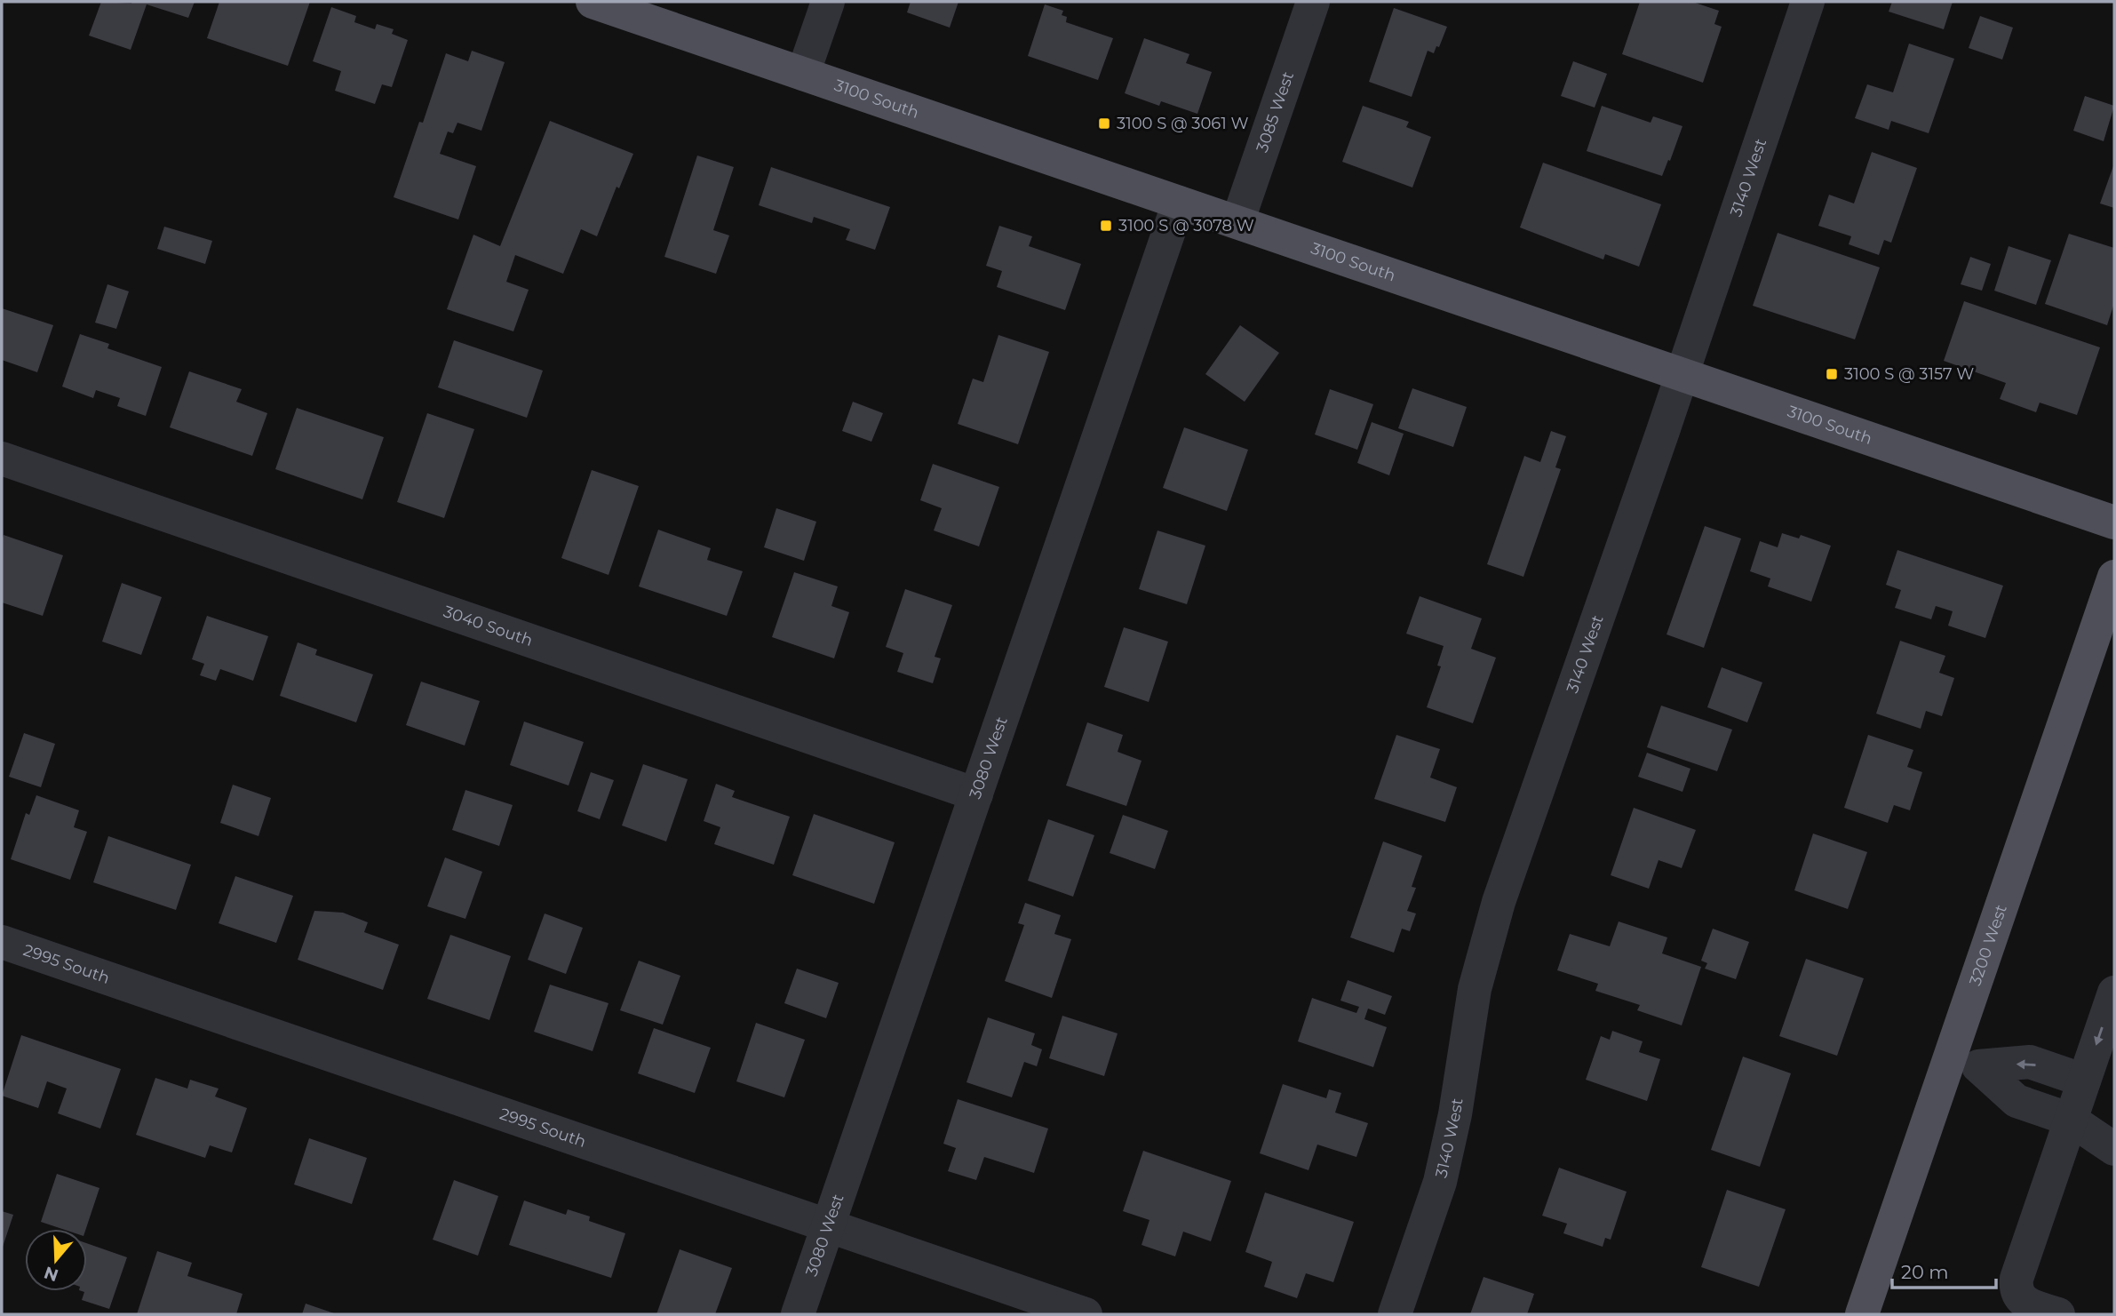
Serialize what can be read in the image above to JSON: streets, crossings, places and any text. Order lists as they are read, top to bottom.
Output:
{
  "streets": {
    "main road": ["3100 South", "3200 West"],
    "street": [
      "3085 West",
      "3140 West",
      "3040 South",
      "3080 West",
      "2995 South"
    ]
  },
  "crossings": [
    ["3100 South", "3085 West"],
    ["3100 South", "3140 West"],
    ["3100 South", "3080 West"],
    ["3040 South", "3080 West"],
    ["3080 West", "2995 South"]
  ],
  "places": {
    "transit": ["3100 S @ 3061 W", "3100 S @ 3078 W", "3100 S @ 3157 W"]
  },
  "scale_bar": "20 m",
  "north": "bottom"
}
